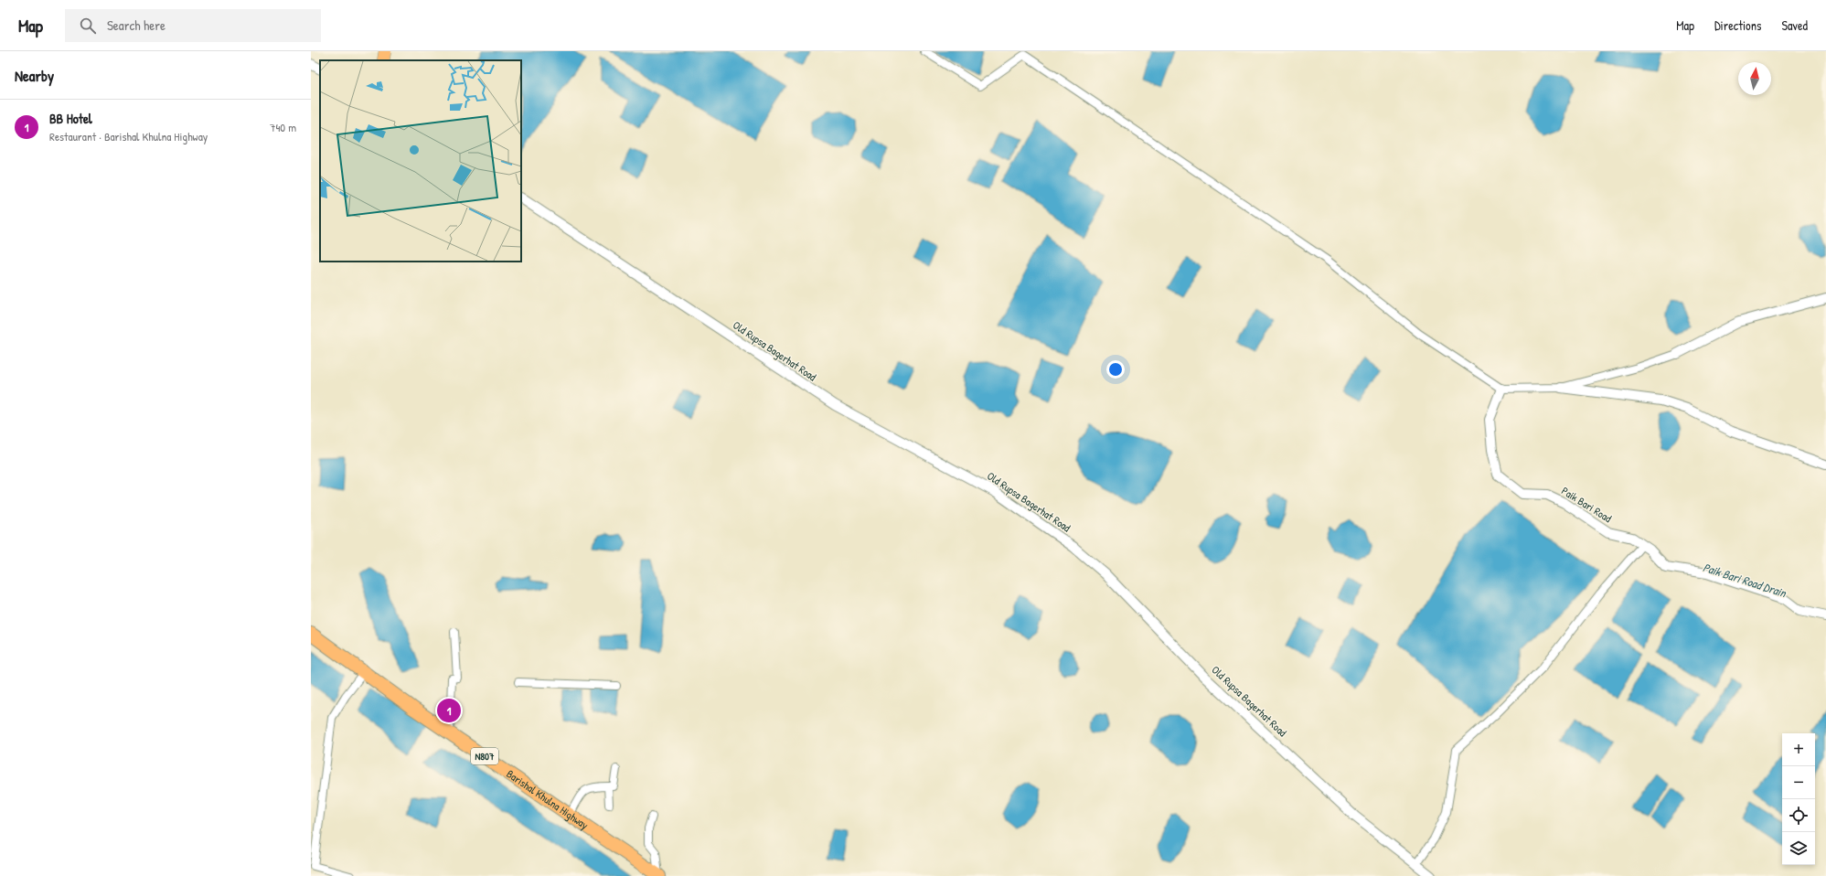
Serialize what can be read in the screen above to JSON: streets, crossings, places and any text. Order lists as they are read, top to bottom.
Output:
{
  "streets": {
    "highway": ["N807", "Barishal Khulna Highway"],
    "street": ["Old Rupsa Bagerhat Road", "Paik Bari Road"]
  },
  "water": ["Paik Bari Road Drain"],
  "north": "top",
  "page": {
    "header": "Map",
    "search": "Search here",
    "nav": ["Map", "Directions", "Saved"],
    "heading": "Nearby",
    "list": [
      {
        "mark": "1",
        "name": "BB Hotel",
        "note": "Restaurant · Barishal Khulna Highway",
        "value": "740 m"
      }
    ],
    "pins": "1",
    "map_buttons": ["+", "−"]
  }
}
